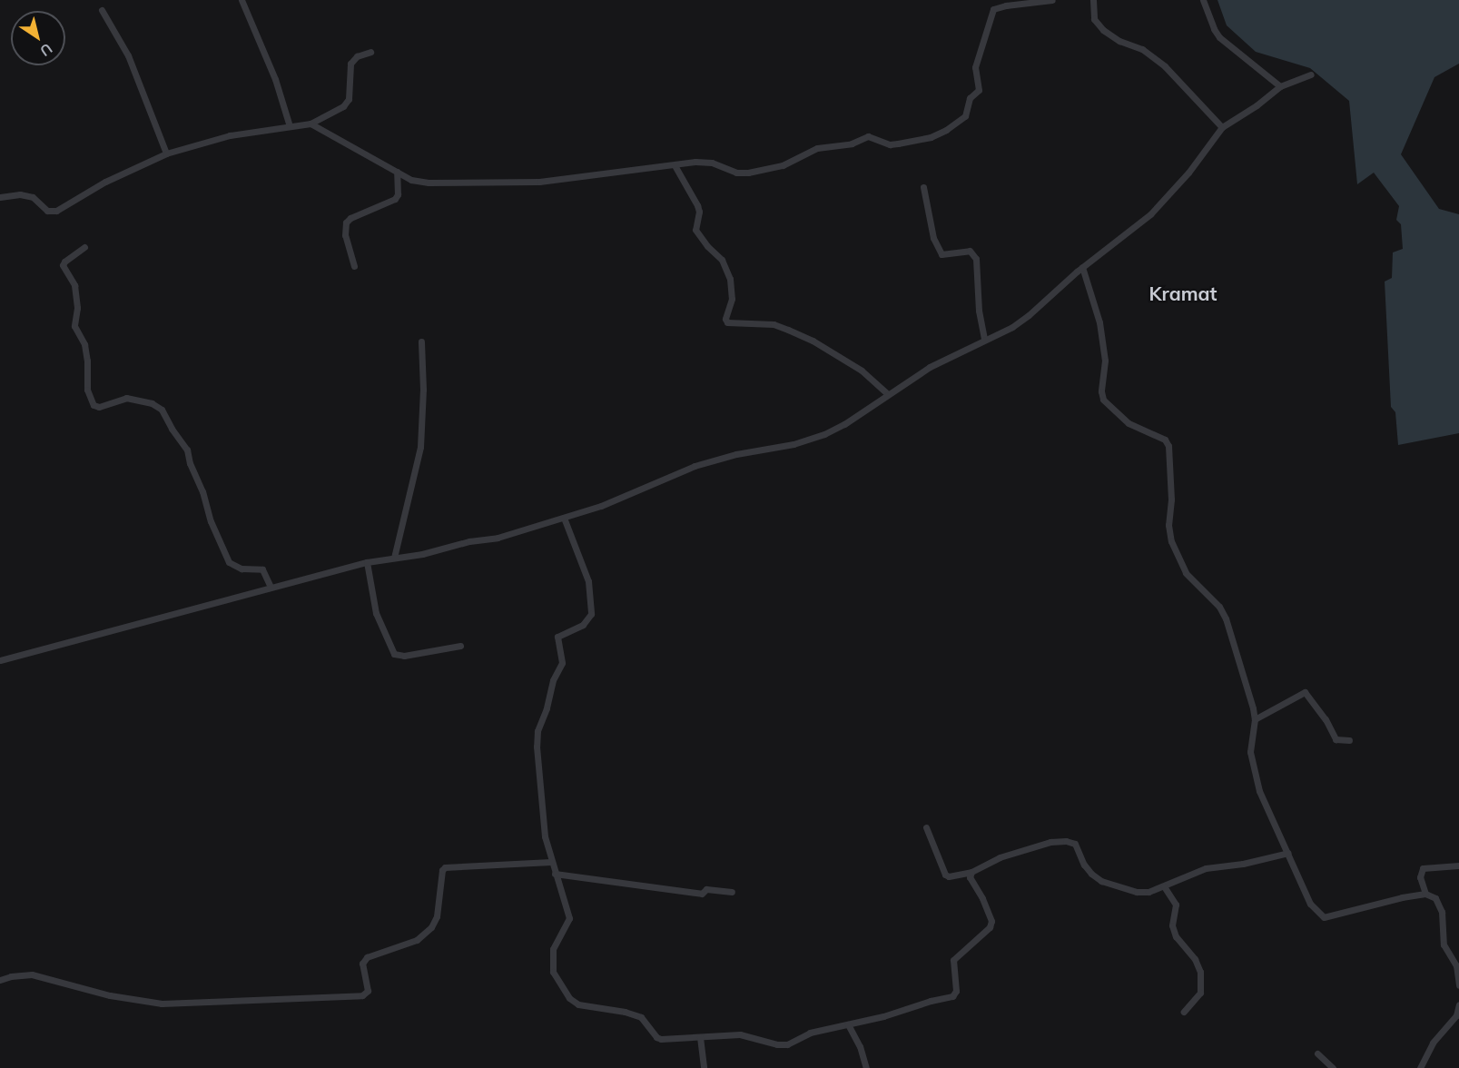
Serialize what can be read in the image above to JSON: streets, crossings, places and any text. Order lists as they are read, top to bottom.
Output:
{
  "districts": ["Kramat"],
  "north": "bottom right"
}
